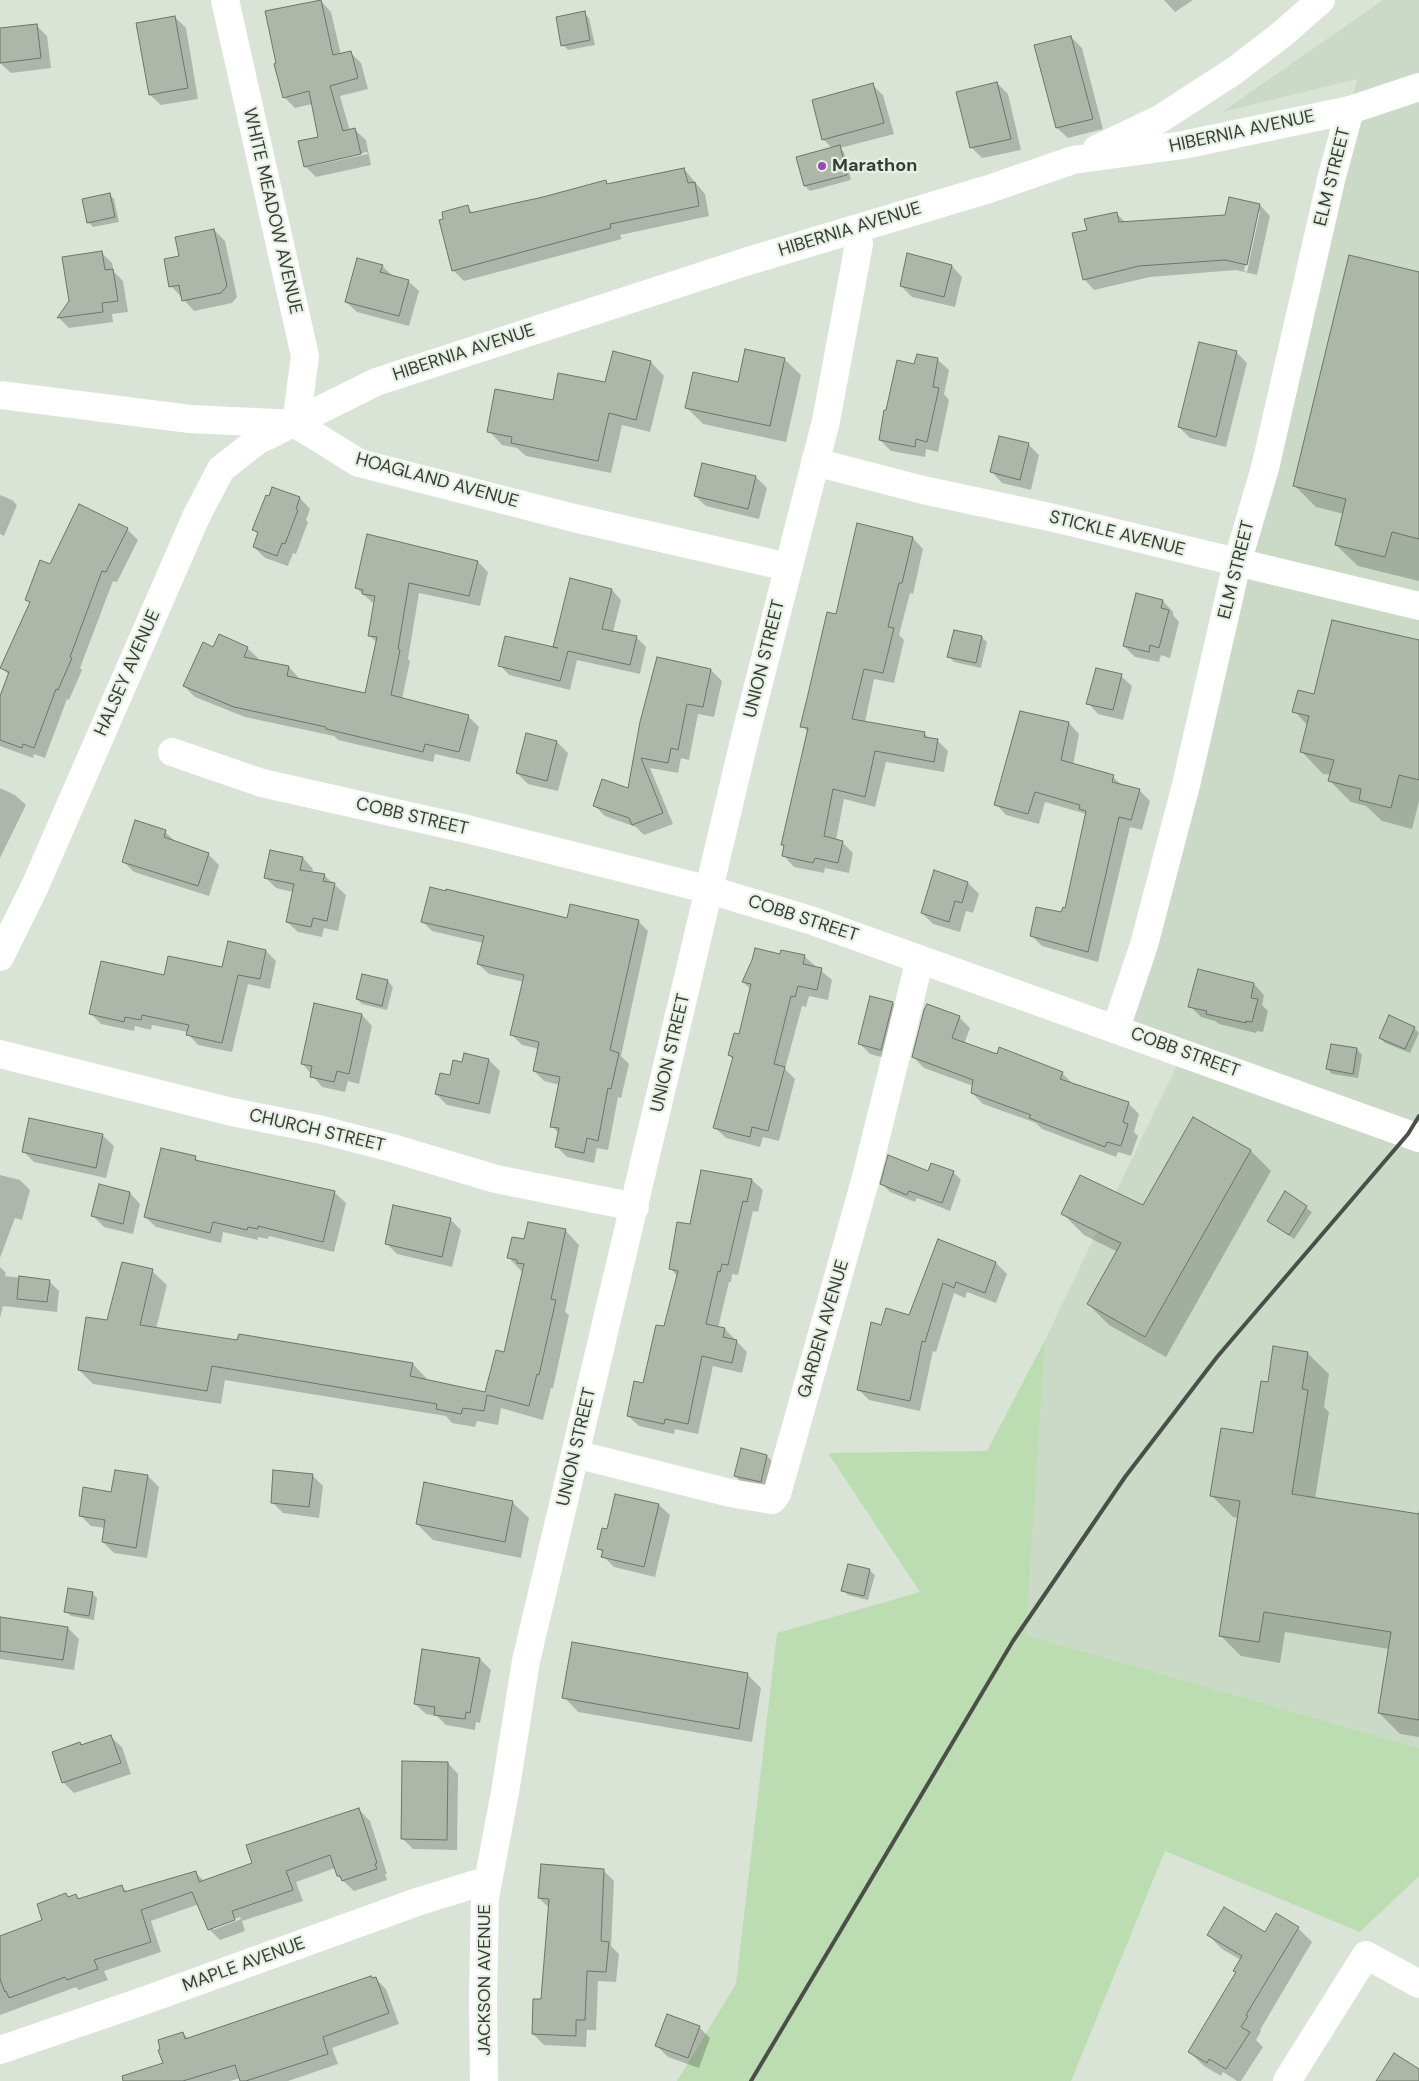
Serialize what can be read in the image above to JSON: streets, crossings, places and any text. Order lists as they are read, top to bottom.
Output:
{
  "streets": {
    "street": [
      "HIBERNIA AVENUE",
      "ELM STREET",
      "WHITE MEADOW AVENUE",
      "HOAGLAND AVENUE",
      "STICKLE AVENUE",
      "UNION STREET",
      "HALSEY AVENUE",
      "COBB STREET",
      "CHURCH STREET",
      "GARDEN AVENUE",
      "MAPLE AVENUE",
      "JACKSON AVENUE"
    ]
  },
  "crossings": [
    ["HIBERNIA AVENUE", "ELM STREET"],
    ["HIBERNIA AVENUE", "WHITE MEADOW AVENUE"],
    ["HIBERNIA AVENUE", "HOAGLAND AVENUE"],
    ["HIBERNIA AVENUE", "UNION STREET"],
    ["HIBERNIA AVENUE", "HALSEY AVENUE"],
    ["ELM STREET", "STICKLE AVENUE"],
    ["ELM STREET", "COBB STREET"],
    ["WHITE MEADOW AVENUE", "HOAGLAND AVENUE"],
    ["WHITE MEADOW AVENUE", "HALSEY AVENUE"],
    ["HOAGLAND AVENUE", "UNION STREET"],
    ["HOAGLAND AVENUE", "HALSEY AVENUE"],
    ["STICKLE AVENUE", "UNION STREET"],
    ["UNION STREET", "COBB STREET"],
    ["UNION STREET", "CHURCH STREET"],
    ["UNION STREET", "GARDEN AVENUE"],
    ["UNION STREET", "MAPLE AVENUE"],
    ["UNION STREET", "JACKSON AVENUE"],
    ["COBB STREET", "GARDEN AVENUE"],
    ["MAPLE AVENUE", "JACKSON AVENUE"]
  ],
  "places": ["Marathon"]
}
